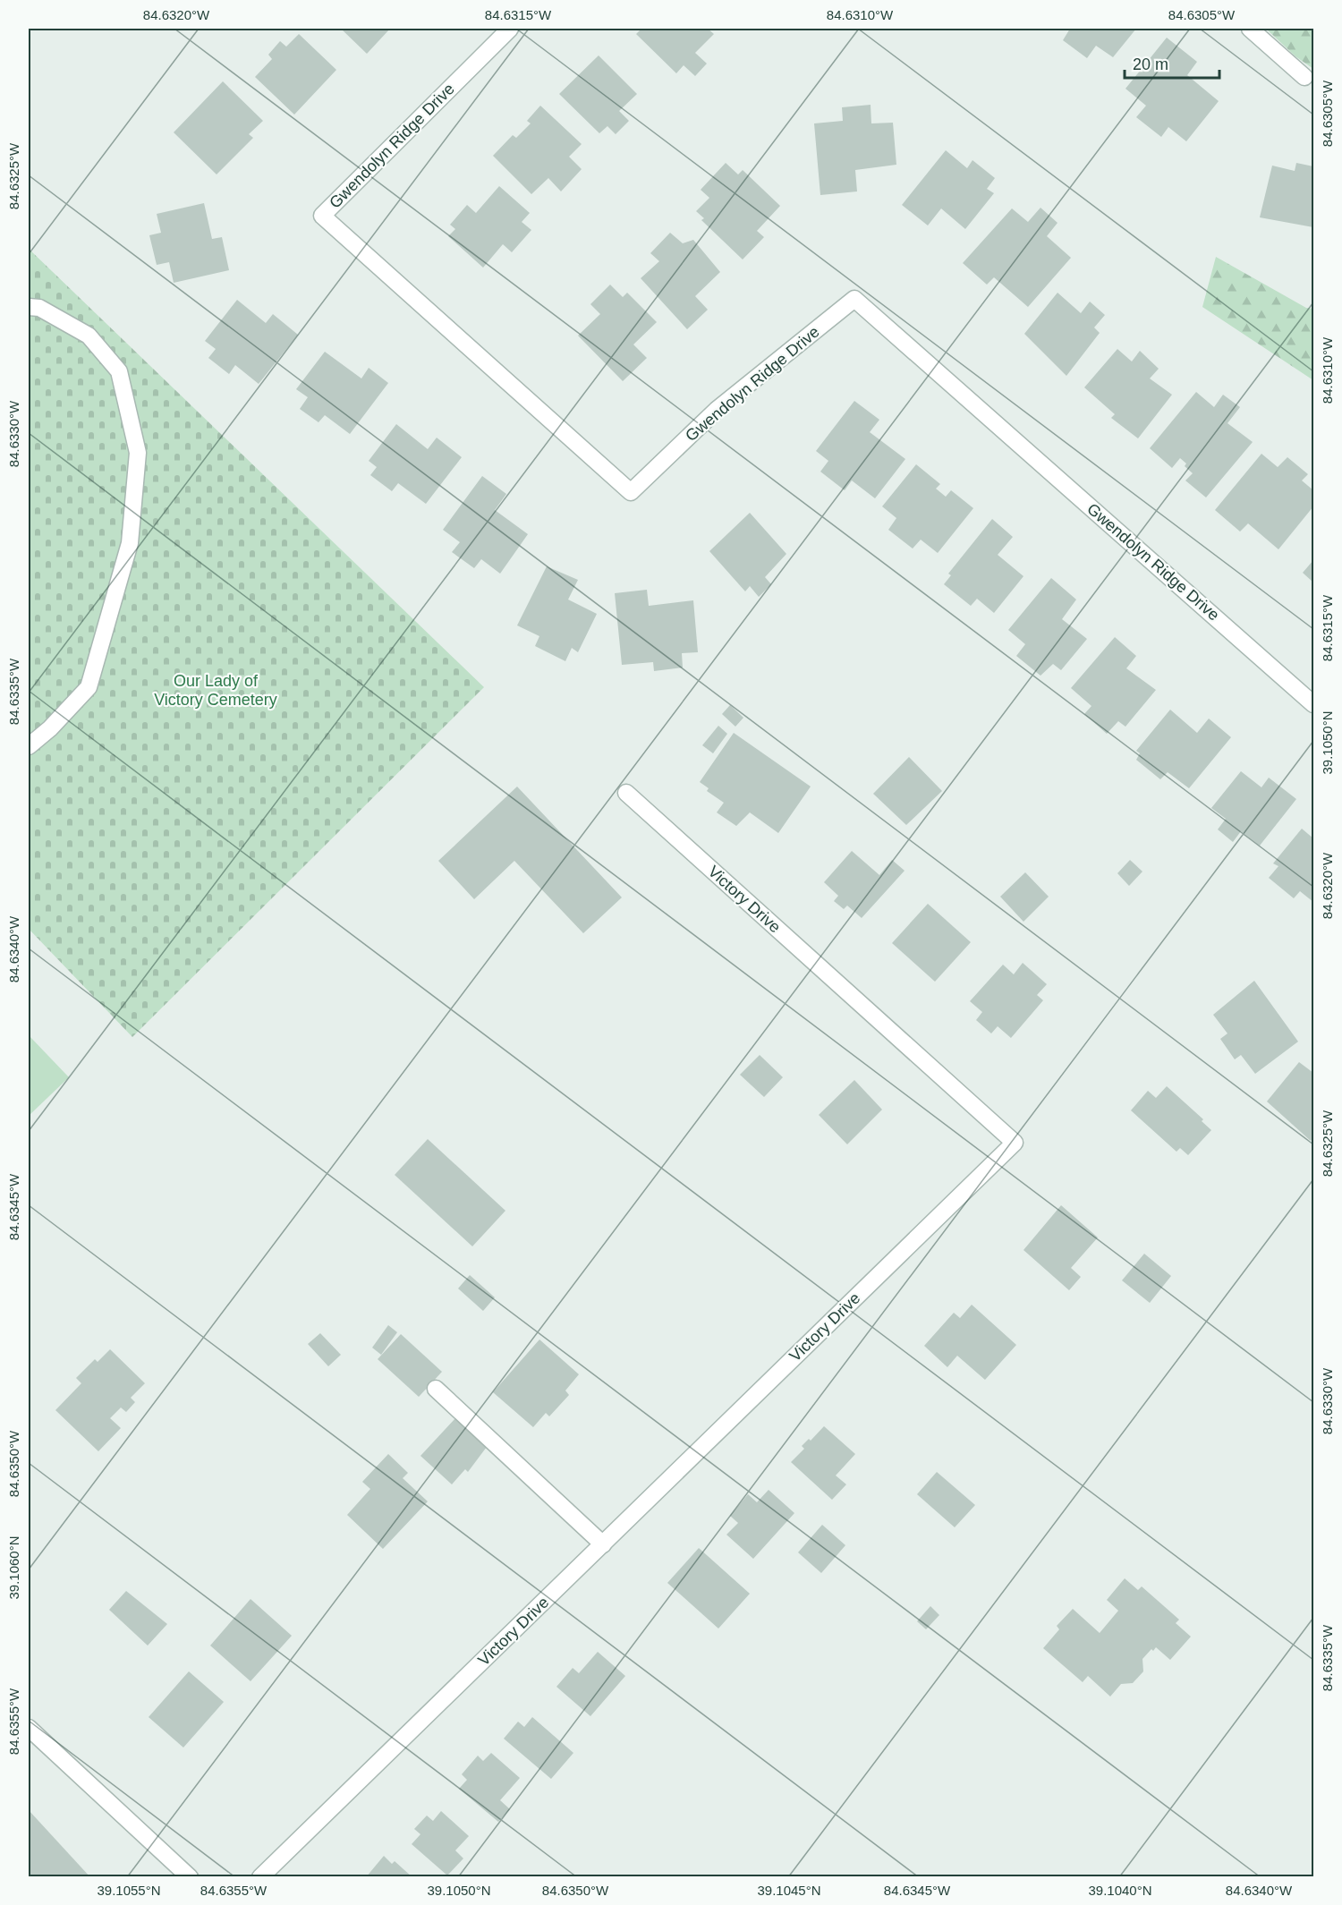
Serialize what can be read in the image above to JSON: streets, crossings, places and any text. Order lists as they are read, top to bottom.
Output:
{
  "streets": {
    "street": ["Gwendolyn Ridge Drive", "Victory Drive"]
  },
  "parks": ["Our Lady of Victory Cemetery"],
  "scale_bar": "20 m",
  "coordinates": [
    "84.6320°W",
    "84.6315°W",
    "84.6310°W",
    "84.6305°W",
    "84.6325°W",
    "84.6330°W",
    "84.6335°W",
    "39.1050°N",
    "84.6340°W",
    "84.6345°W",
    "84.6350°W",
    "39.1060°N",
    "84.6355°W",
    "39.1055°N",
    "39.1045°N",
    "39.1040°N"
  ]
}
